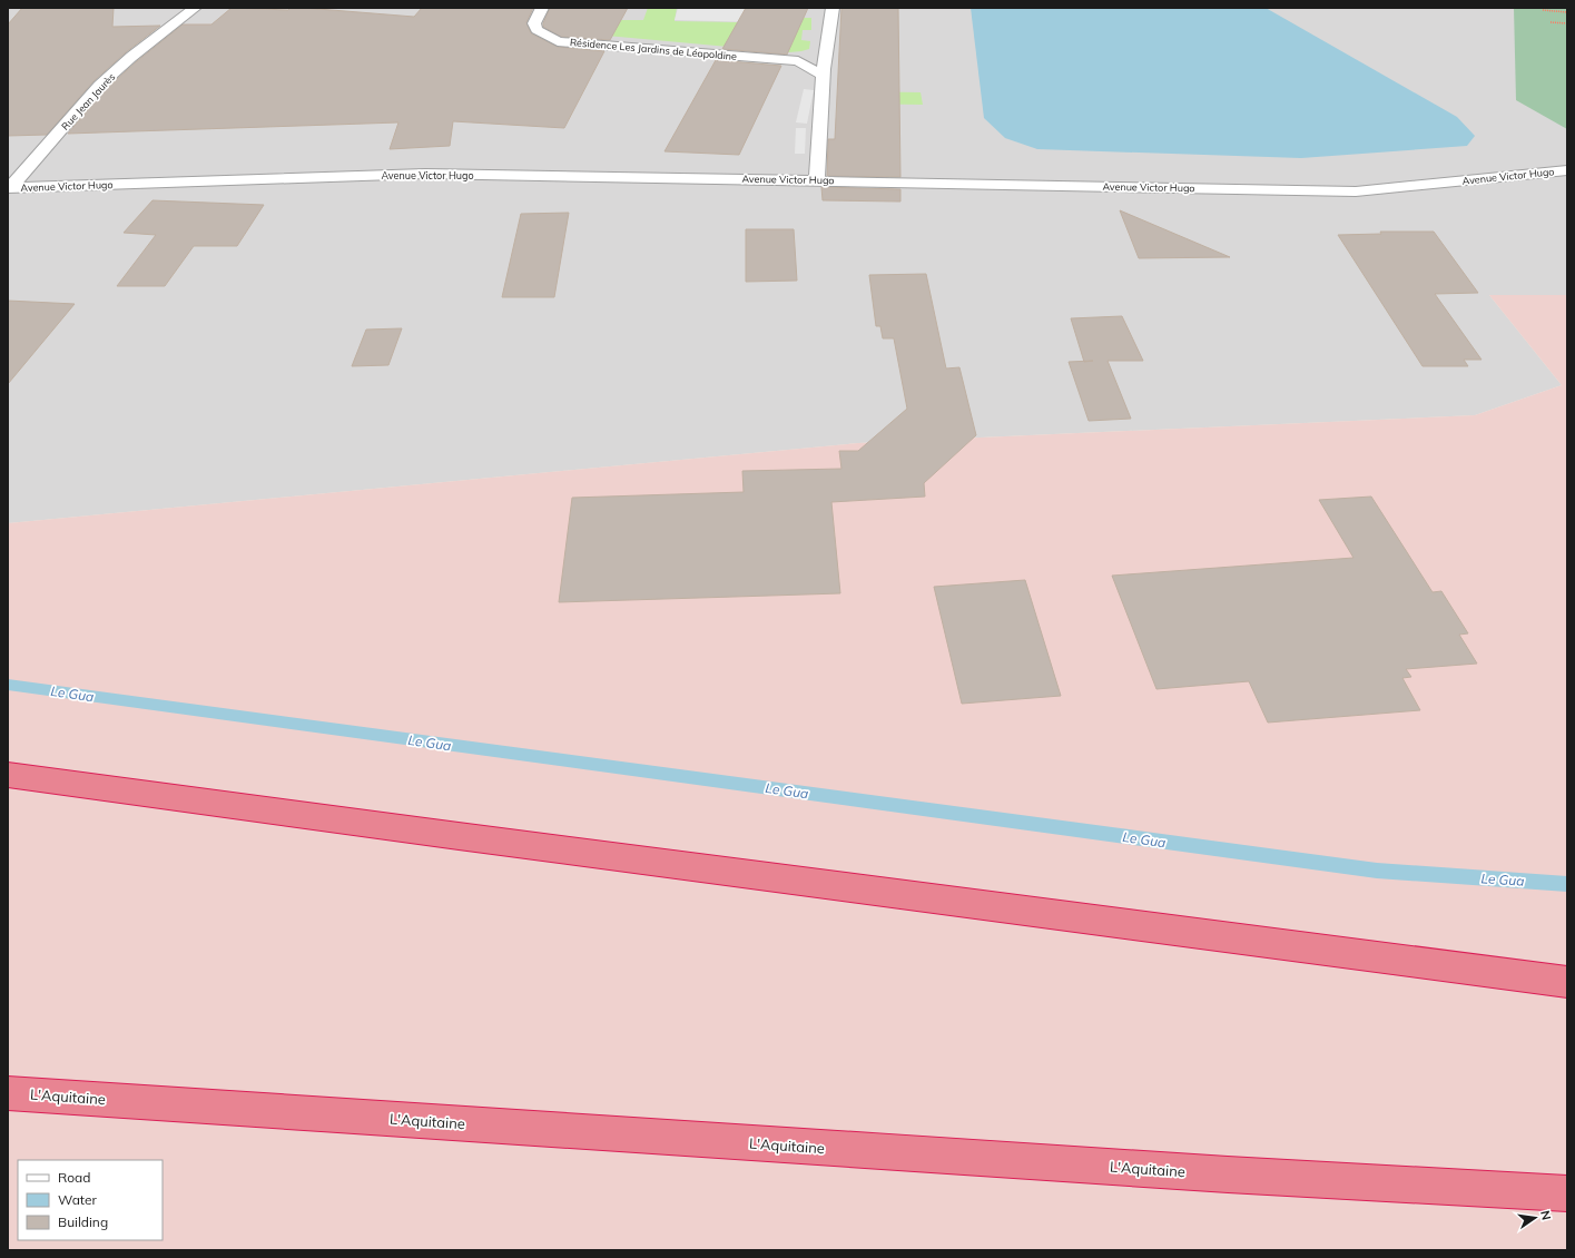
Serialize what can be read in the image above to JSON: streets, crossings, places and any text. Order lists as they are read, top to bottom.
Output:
{
  "streets": {
    "highway": ["L'Aquitaine"],
    "street": ["Résidence Les Jardins de Léopoldine", "Rue Jean Jaurès", "Avenue Victor Hugo"]
  },
  "crossings": [
    ["Rue Jean Jaurès", "Avenue Victor Hugo"]
  ],
  "water": ["Le Gua"],
  "legend": ["Road", "Water", "Building"],
  "north": "right"
}
